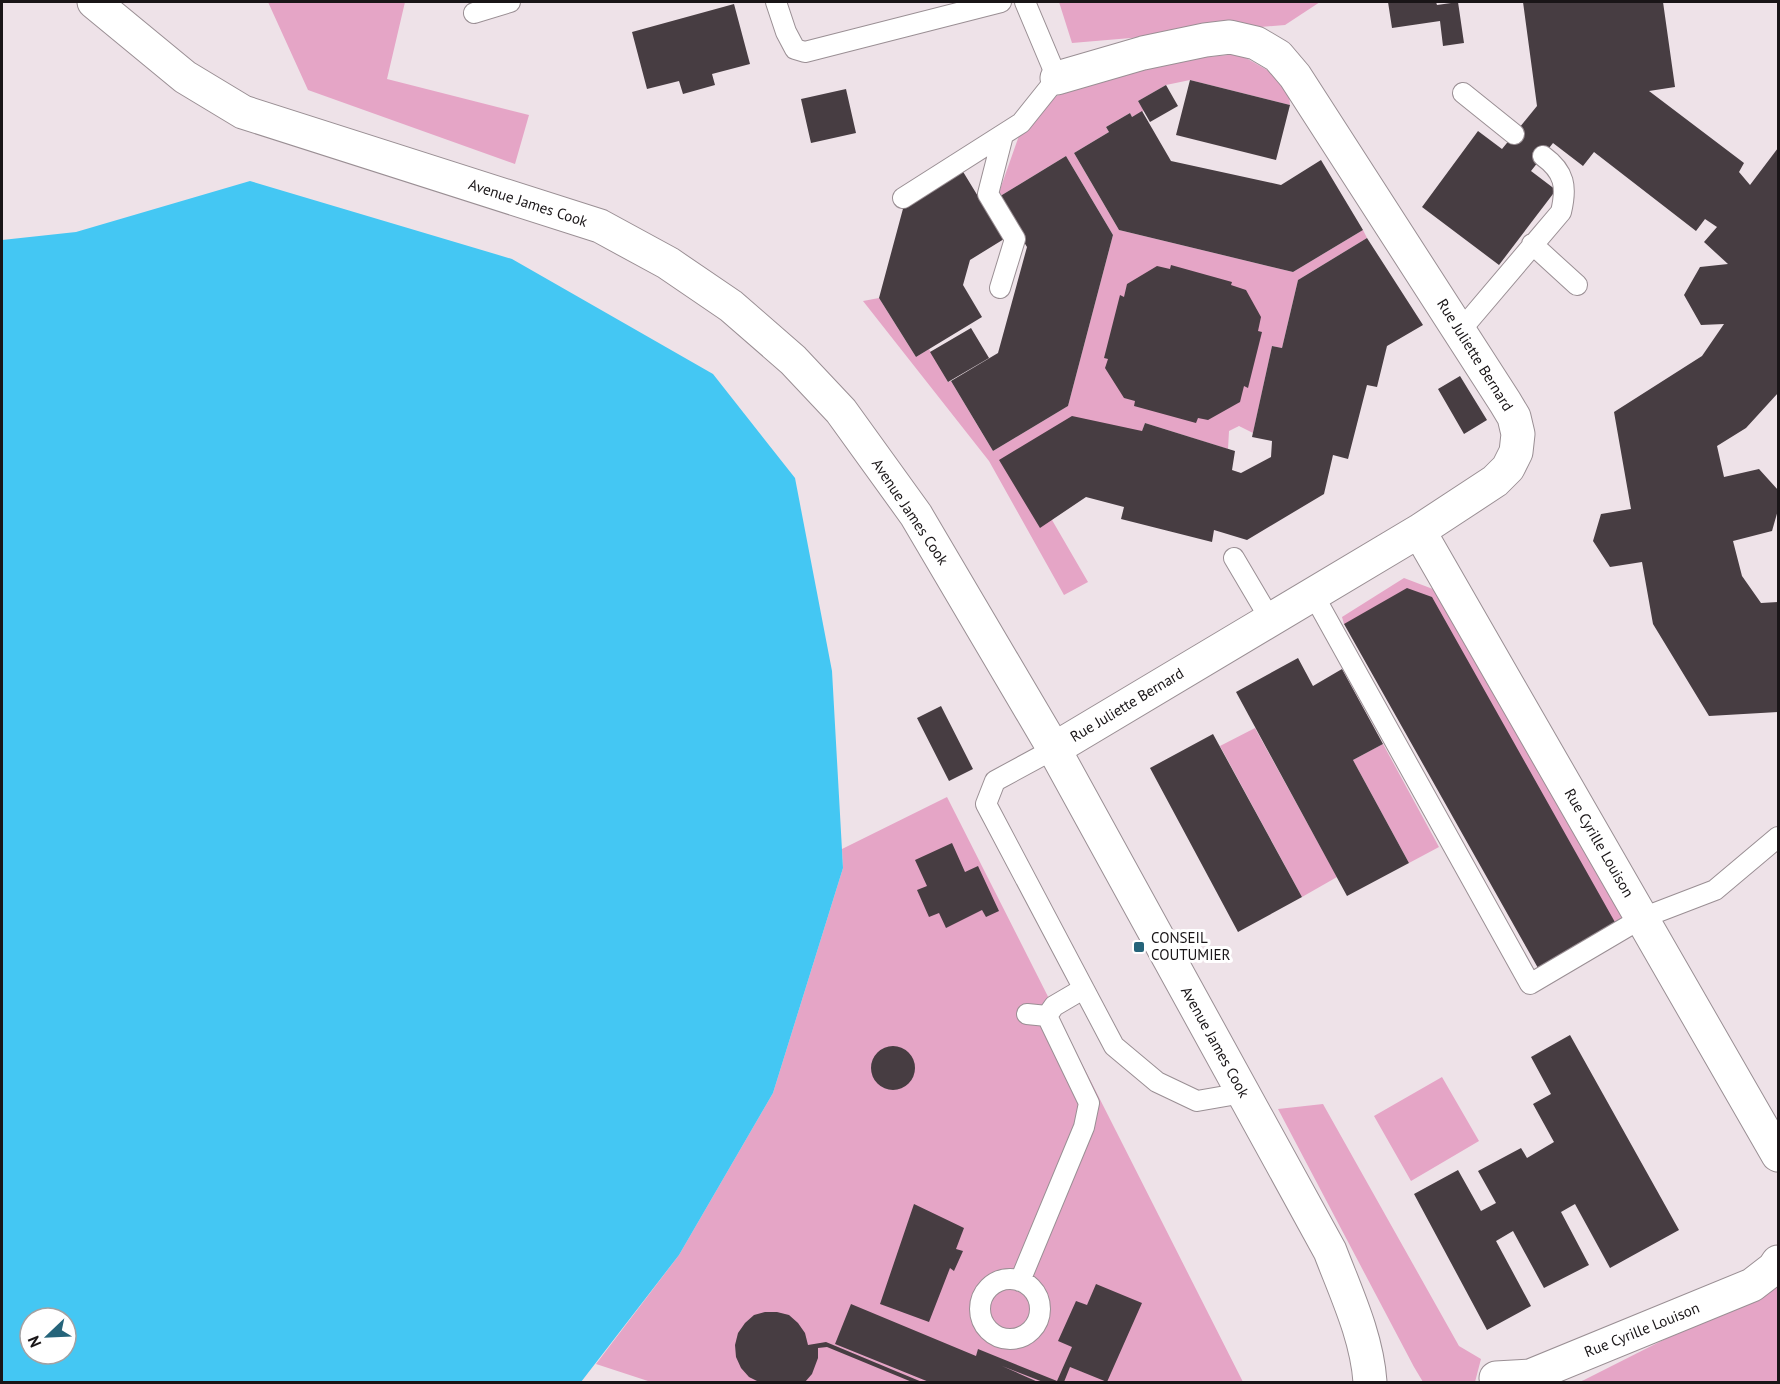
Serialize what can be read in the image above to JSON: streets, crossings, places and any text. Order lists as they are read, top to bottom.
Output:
{
  "streets": {
    "street": ["Avenue James Cook", "Rue Juliette Bernard", "Rue Cyrille Louison"]
  },
  "crossings": [
    ["Avenue James Cook", "Rue Juliette Bernard"],
    ["Rue Juliette Bernard", "Rue Cyrille Louison"]
  ],
  "places": {
    "transit": ["CONSEIL COUTUMIER"]
  },
  "north": "bottom left"
}
